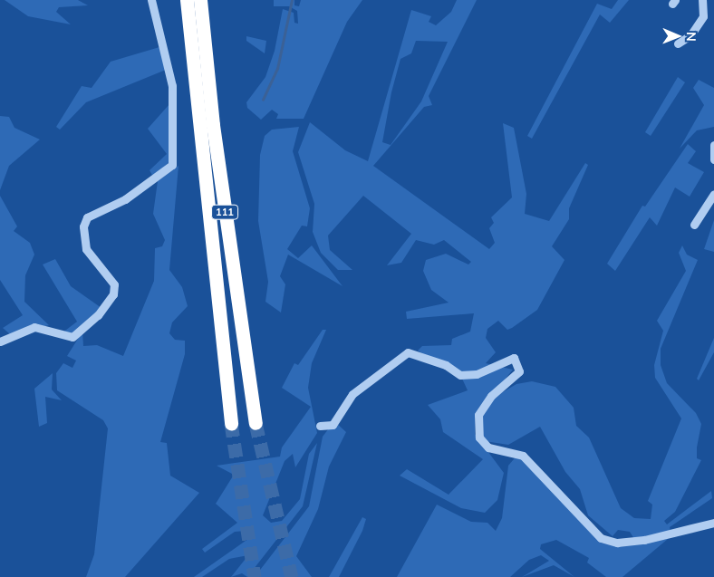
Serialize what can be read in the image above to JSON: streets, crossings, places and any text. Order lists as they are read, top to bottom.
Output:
{
  "streets": {
    "highway": ["111"]
  },
  "north": "right"
}
